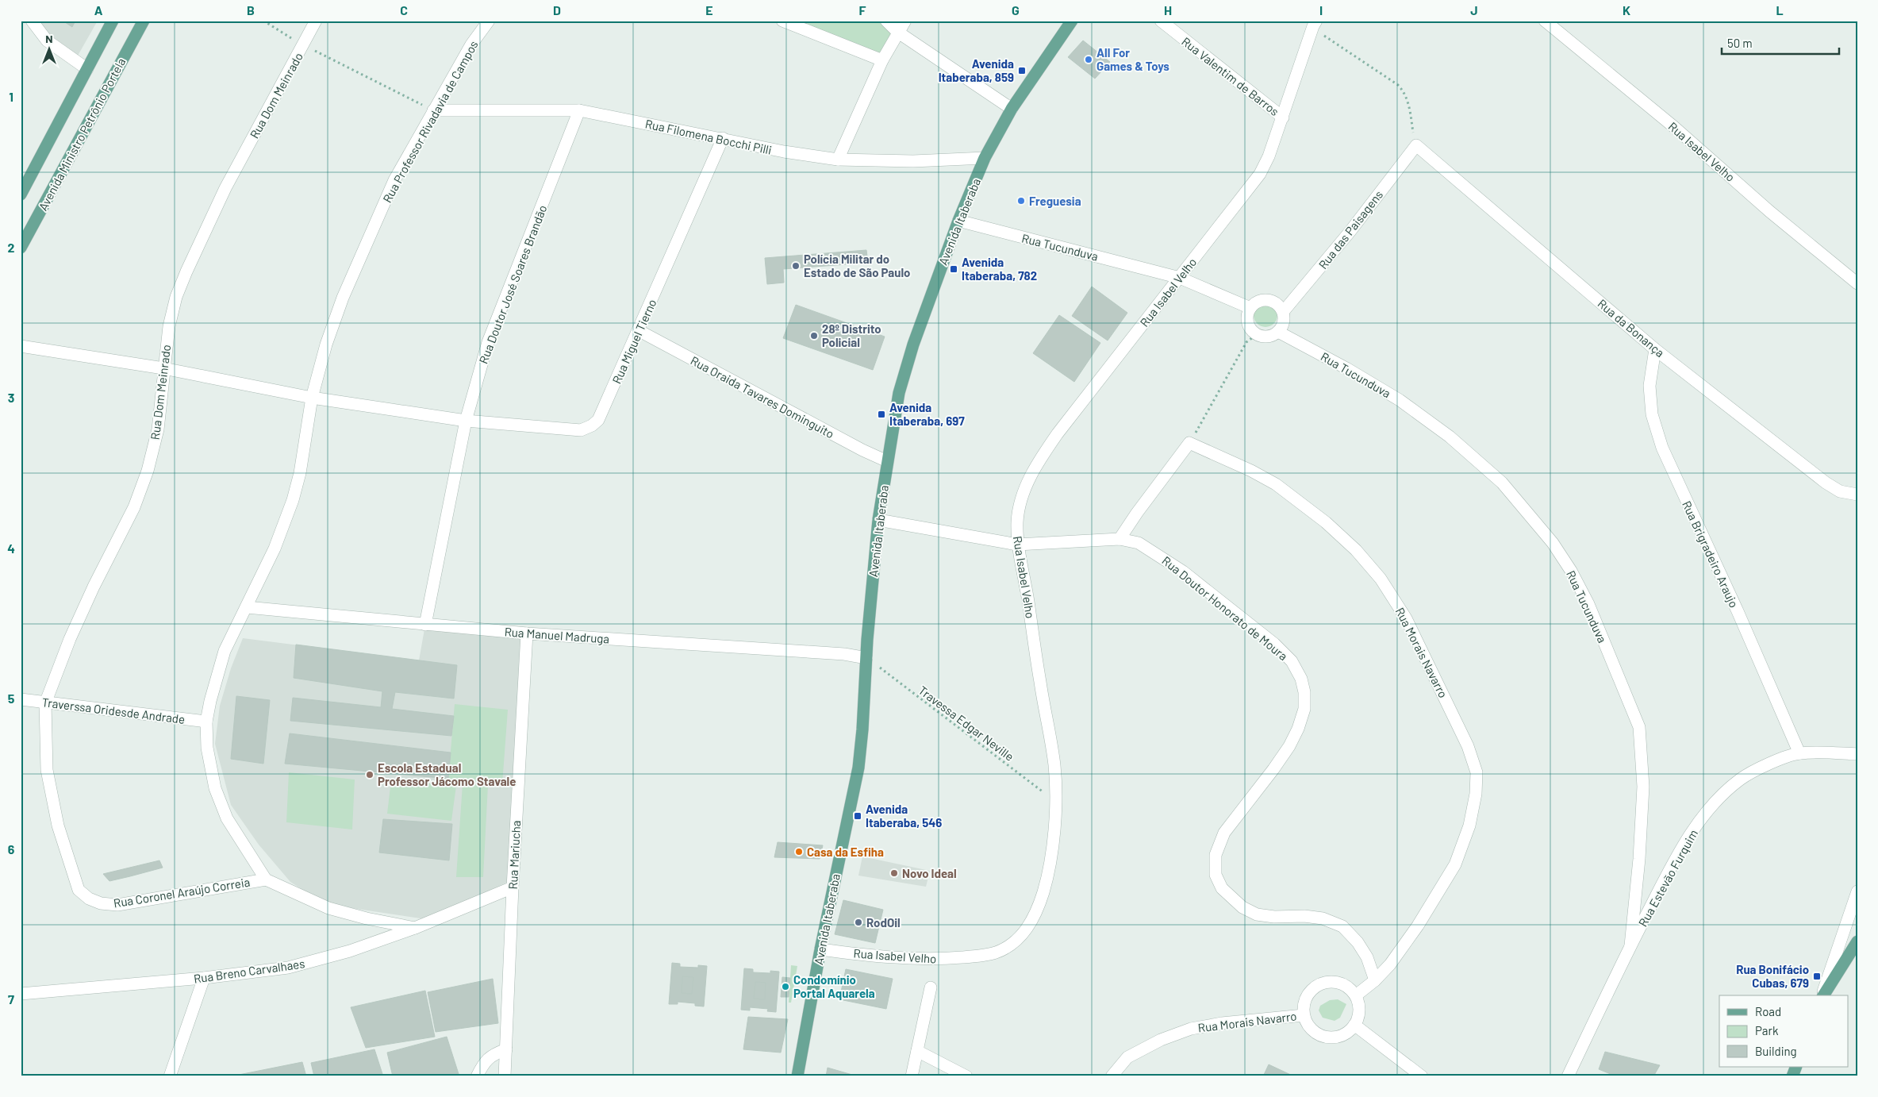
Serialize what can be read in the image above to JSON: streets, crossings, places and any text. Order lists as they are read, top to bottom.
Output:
{
  "streets": {
    "main road": ["Avenida Ministro Petrônio Portela", "Avenida Itaberaba"],
    "street": [
      "Rua Valentim de Barros",
      "Rua Dom Meinrado",
      "Rua Professor Rivadavia de Campos",
      "Rua Filomena Bocchi Pilli",
      "Rua Isabel Velho",
      "Rua das Paisagens",
      "Rua Tucunduva",
      "Rua Doutor José Soares Brandão",
      "Rua da Bonança",
      "Rua Miguel Tierno",
      "Rua Oraida Tavares Dominguito",
      "Rua Brigradeiro Araujo",
      "Rua Doutor Honorato de Moura",
      "Rua Manuel Madruga",
      "Rua Morais Navarro",
      "Traverssa Oridesde Andrade",
      "Rua Mariucha",
      "Rua Estevão Furquim",
      "Rua Coronel Araújo Correia",
      "Rua Breno Carvalhaes"
    ],
    "path": ["Travessa Edgar Neville"]
  },
  "crossings": [
    ["Rua Valentim de Barros", "Rua Isabel Velho"],
    ["Rua Dom Meinrado", "Rua Miguel Tierno"],
    ["Rua Dom Meinrado", "Traverssa Oridesde Andrade"],
    ["Rua Dom Meinrado", "Rua Coronel Araújo Correia"],
    ["Rua Professor Rivadavia de Campos", "Rua Filomena Bocchi Pilli"],
    ["Rua Professor Rivadavia de Campos", "Rua Miguel Tierno"],
    ["Rua Professor Rivadavia de Campos", "Rua Manuel Madruga"],
    ["Rua Professor Rivadavia de Campos", "Traverssa Oridesde Andrade"],
    ["Rua Professor Rivadavia de Campos", "Rua Coronel Araújo Correia"],
    ["Rua Filomena Bocchi Pilli", "Avenida Itaberaba"],
    ["Rua Filomena Bocchi Pilli", "Rua Doutor José Soares Brandão"],
    ["Rua Filomena Bocchi Pilli", "Rua Miguel Tierno"],
    ["Rua Isabel Velho", "Avenida Itaberaba"],
    ["Rua Isabel Velho", "Rua Tucunduva"],
    ["Rua Isabel Velho", "Rua Doutor Honorato de Moura"],
    ["Rua Isabel Velho", "Travessa Edgar Neville"],
    ["Avenida Itaberaba", "Rua Tucunduva"],
    ["Avenida Itaberaba", "Rua Oraida Tavares Dominguito"],
    ["Avenida Itaberaba", "Rua Doutor Honorato de Moura"],
    ["Avenida Itaberaba", "Rua Manuel Madruga"],
    ["Avenida Itaberaba", "Travessa Edgar Neville"],
    ["Rua das Paisagens", "Rua Tucunduva"],
    ["Rua das Paisagens", "Rua da Bonança"],
    ["Rua Tucunduva", "Rua Estevão Furquim"],
    ["Rua Doutor José Soares Brandão", "Rua Miguel Tierno"],
    ["Rua Doutor José Soares Brandão", "Rua Manuel Madruga"],
    ["Rua da Bonança", "Rua Brigradeiro Araujo"],
    ["Rua Miguel Tierno", "Rua Oraida Tavares Dominguito"],
    ["Rua Brigradeiro Araujo", "Rua Estevão Furquim"],
    ["Rua Doutor Honorato de Moura", "Rua Morais Navarro"],
    ["Rua Manuel Madruga", "Travessa Edgar Neville"],
    ["Rua Manuel Madruga", "Rua Mariucha"],
    ["Rua Mariucha", "Rua Breno Carvalhaes"]
  ],
  "places": {
    "other": [
      "All For Games & Toys",
      "Freguesia",
      "Polícia Militar do Estado de São Paulo",
      "28º Distrito Policial",
      "Escola Estadual Professor Jácomo Stavale",
      "Casa da Esfiha",
      "Novo Ideal",
      "RodOil",
      "Condomínio Portal Aquarela"
    ],
    "transit": [
      "Avenida Itaberaba, 859",
      "Avenida Itaberaba, 782",
      "Avenida Itaberaba, 697",
      "Avenida Itaberaba, 546",
      "Rua Bonifácio Cubas, 679"
    ]
  },
  "legend": ["Road", "Park", "Building"],
  "scale_bar": "50 m",
  "north": "top",
  "grid": {
    "columns": [
      "A",
      "B",
      "C",
      "D",
      "E",
      "F",
      "G",
      "H",
      "I",
      "J",
      "K",
      "L"
    ],
    "rows": [
      "1",
      "2",
      "3",
      "4",
      "5",
      "6",
      "7"
    ]
  }
}
